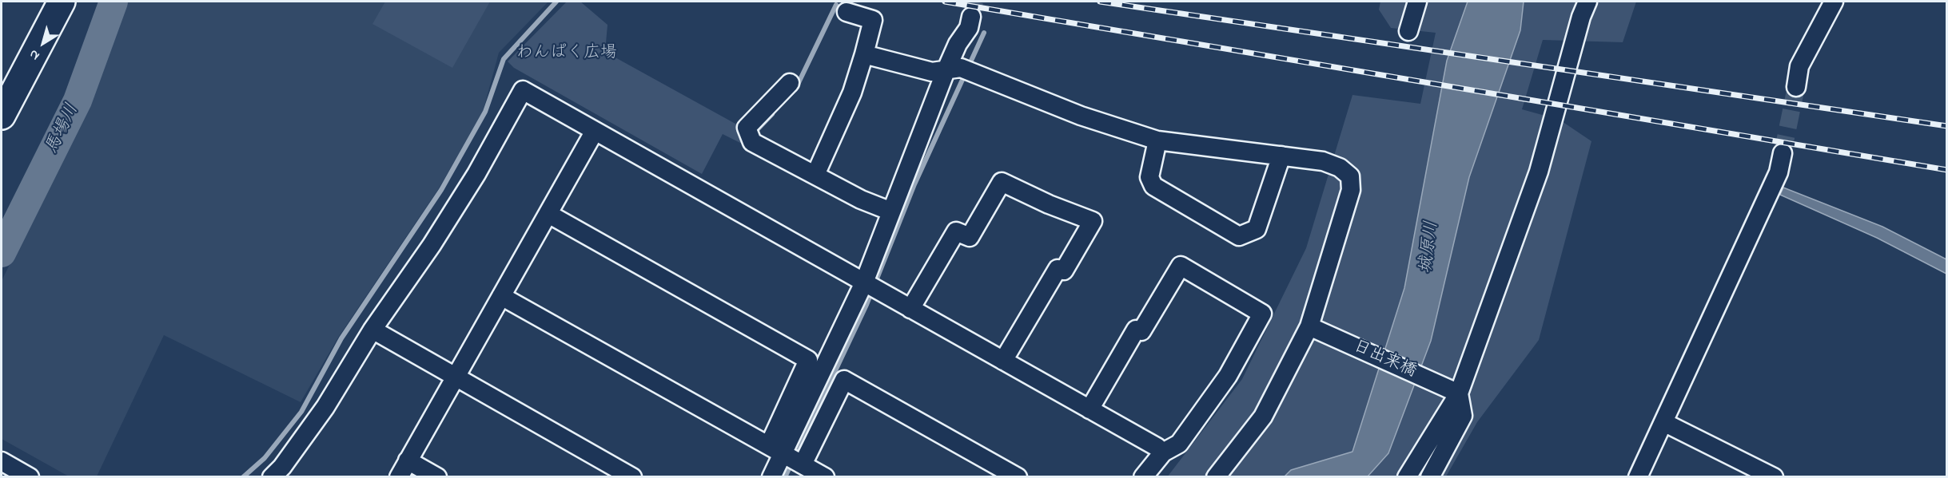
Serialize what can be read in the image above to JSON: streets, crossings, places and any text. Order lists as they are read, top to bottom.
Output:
{
  "streets": {
    "street": ["日出来橋"]
  },
  "water": ["馬場川", "城原川"],
  "parks": ["わんぱく広場"],
  "north": "bottom left"
}
